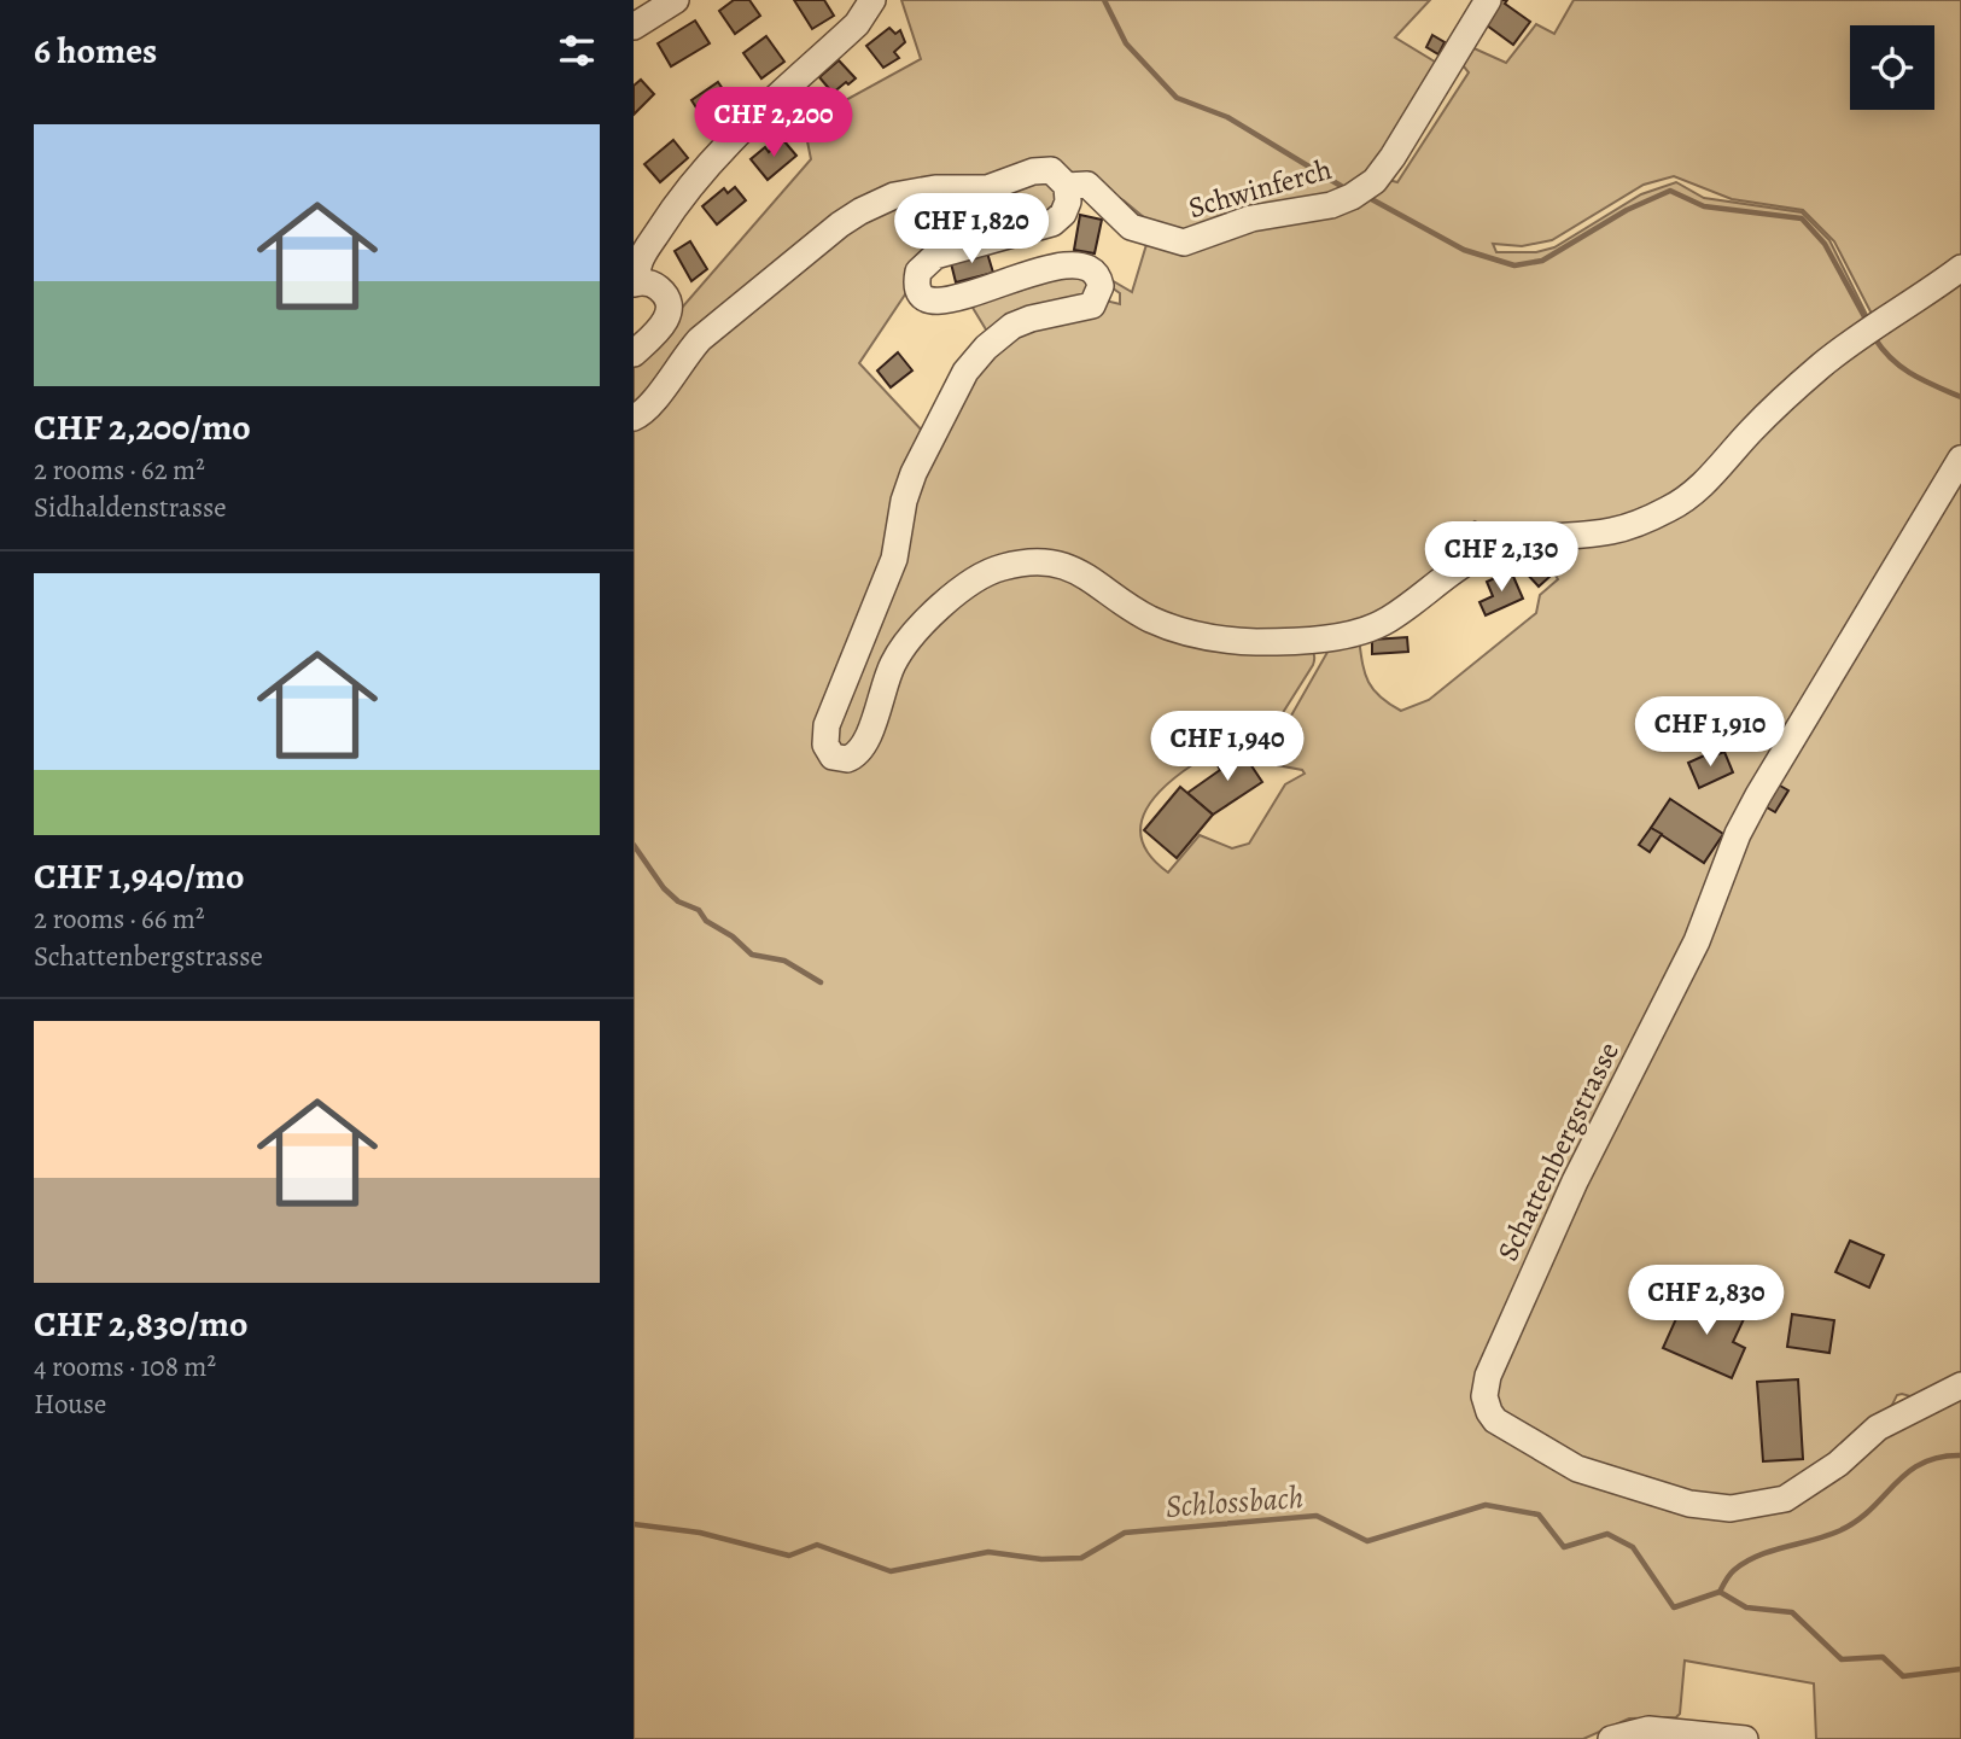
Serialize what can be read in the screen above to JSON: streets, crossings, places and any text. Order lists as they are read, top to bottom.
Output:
{
  "streets": {
    "street": ["Schwinferch", "Schattenbergstrasse"]
  },
  "water": ["Schlossbach"],
  "page": {
    "heading": "6 homes",
    "price": [
      "CHF 2,200",
      "CHF 1,820",
      "CHF 2,130",
      "CHF 1,910",
      "CHF 1,940",
      "CHF 2,830"
    ],
    "list": [
      {
        "name": "CHF 2,200/mo",
        "note": "2 rooms · 62 m² · Sidhaldenstrasse"
      },
      {
        "name": "CHF 1,940/mo",
        "note": "2 rooms · 66 m² · Schattenbergstrasse"
      },
      {
        "name": "CHF 2,830/mo",
        "note": "4 rooms · 108 m² · House"
      }
    ]
  }
}
